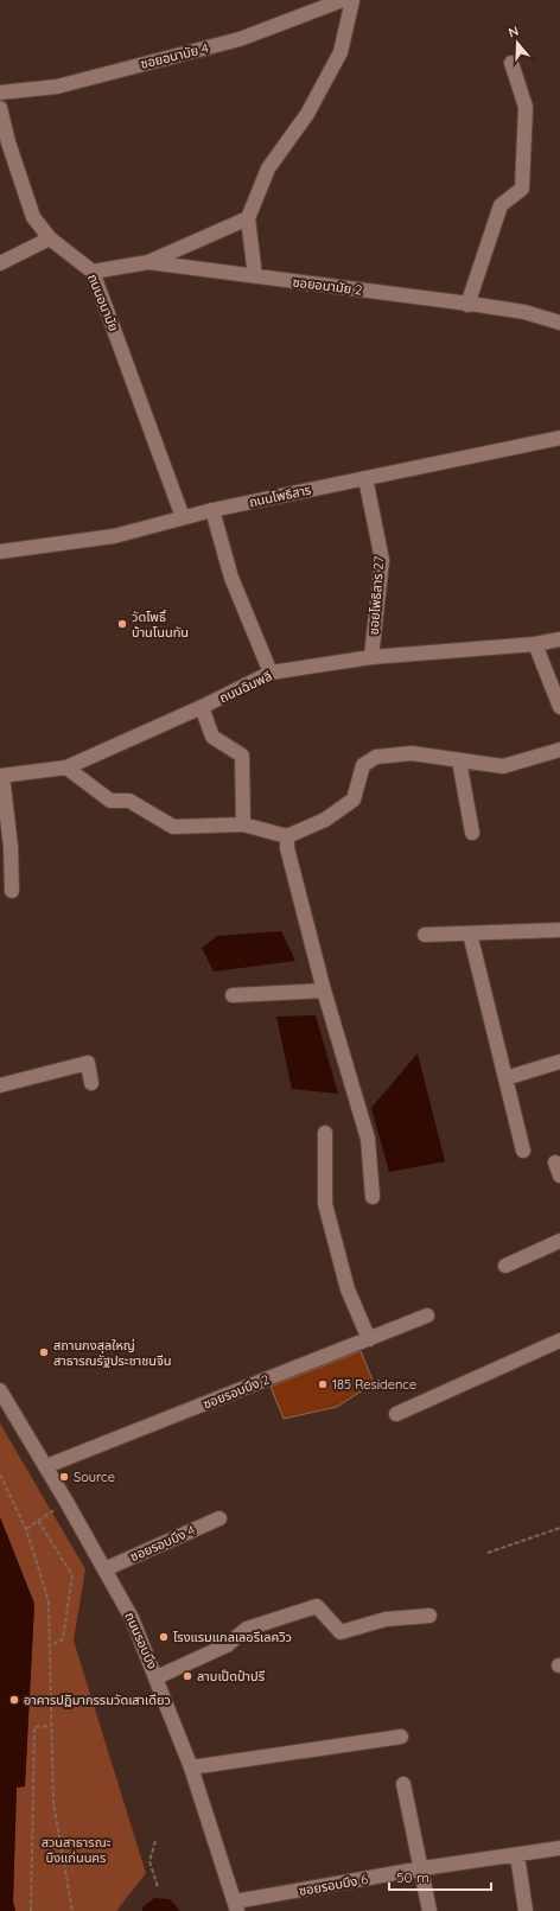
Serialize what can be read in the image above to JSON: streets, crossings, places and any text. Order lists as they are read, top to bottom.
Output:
{
  "streets": {
    "street": [
      "ซอยอนามัย 4",
      "ซอยอนามัย 2",
      "ถนนอนามัย",
      "ถนนโพธิสาร",
      "ซอยโพธิสาร 27",
      "ถนนฉิมพลี",
      "ซอยรอบบึง 2",
      "ซอยรอบบึง 4",
      "ถนนรอบบึง",
      "ซอยรอบบึง 6"
    ]
  },
  "crossings": [
    ["ซอยอนามัย 2", "ถนนอนามัย"],
    ["ถนนอนามัย", "ถนนโพธิสาร"],
    ["ถนนโพธิสาร", "ซอยโพธิสาร 27"],
    ["ซอยโพธิสาร 27", "ถนนฉิมพลี"],
    ["ซอยรอบบึง 2", "ถนนรอบบึง"],
    ["ซอยรอบบึง 4", "ถนนรอบบึง"],
    ["ถนนรอบบึง", "ซอยรอบบึง 6"]
  ],
  "parks": ["สวนสาธารณะ บึงแก่นนคร"],
  "places": [
    "วัดโพธิ์ บ้านโนนทัน",
    "สถานกงสุลใหญ่ สาธารณรัฐประชาชนจีน",
    "185 Residence",
    "Source",
    "โรงแรมแกลเลอรีเลควิว",
    "ลาบเป็ดป๋าปรี",
    "อาคารปฏิมากรรมวัดเสาเดียว"
  ],
  "scale_bar": "50 m",
  "north": "top"
}
